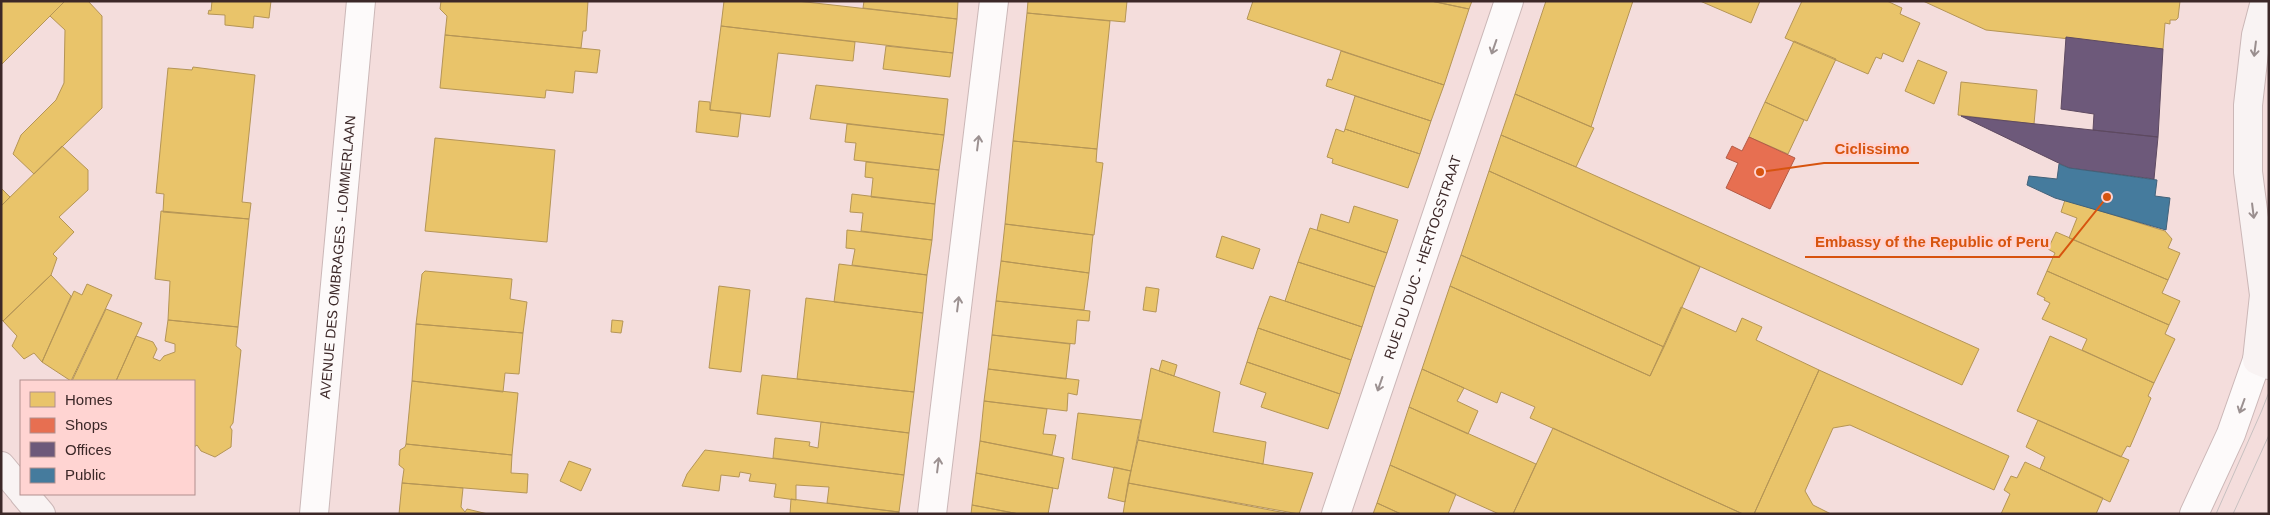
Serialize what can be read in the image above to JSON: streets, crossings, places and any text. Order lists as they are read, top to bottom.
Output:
{
  "streets": {
    "street": ["RUE DU DUC - HERTOGSTRAAT", "AVENUE DES OMBRAGES - LOMMERLAAN"]
  },
  "one_way": ["RUE DU DUC - HERTOGSTRAAT"],
  "places": ["Ciclissimo", "Embassy of the Republic of Peru"],
  "legend": [
    "Homes",
    "Shops",
    "Offices",
    "Public"
  ]
}
